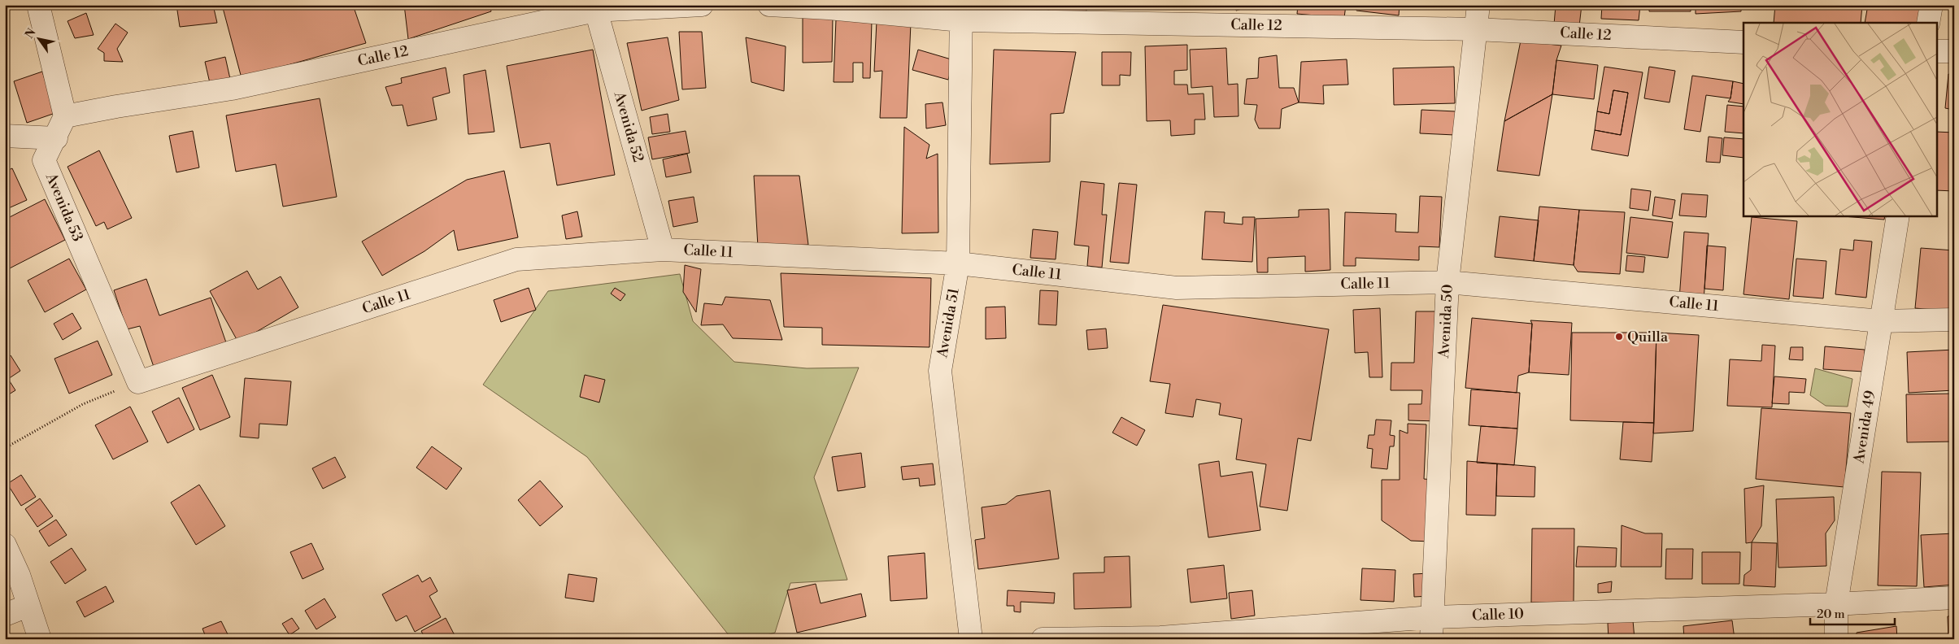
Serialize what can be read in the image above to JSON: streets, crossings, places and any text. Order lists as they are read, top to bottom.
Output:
{
  "streets": {
    "street": [
      "Calle 12",
      "Avenida 52",
      "Avenida 53",
      "Calle 11",
      "Avenida 50",
      "Avenida 51",
      "Avenida 49",
      "Calle 10"
    ]
  },
  "crossings": [
    ["Calle 12", "Avenida 52"],
    ["Calle 12", "Avenida 53"],
    ["Calle 12", "Avenida 50"],
    ["Calle 12", "Avenida 51"],
    ["Avenida 52", "Calle 11"],
    ["Avenida 53", "Calle 11"],
    ["Calle 11", "Avenida 50"],
    ["Calle 11", "Avenida 51"],
    ["Calle 11", "Avenida 49"],
    ["Avenida 50", "Calle 10"],
    ["Avenida 49", "Calle 10"]
  ],
  "places": ["Quilla"],
  "scale_bar": "20 m",
  "north": "top left"
}
